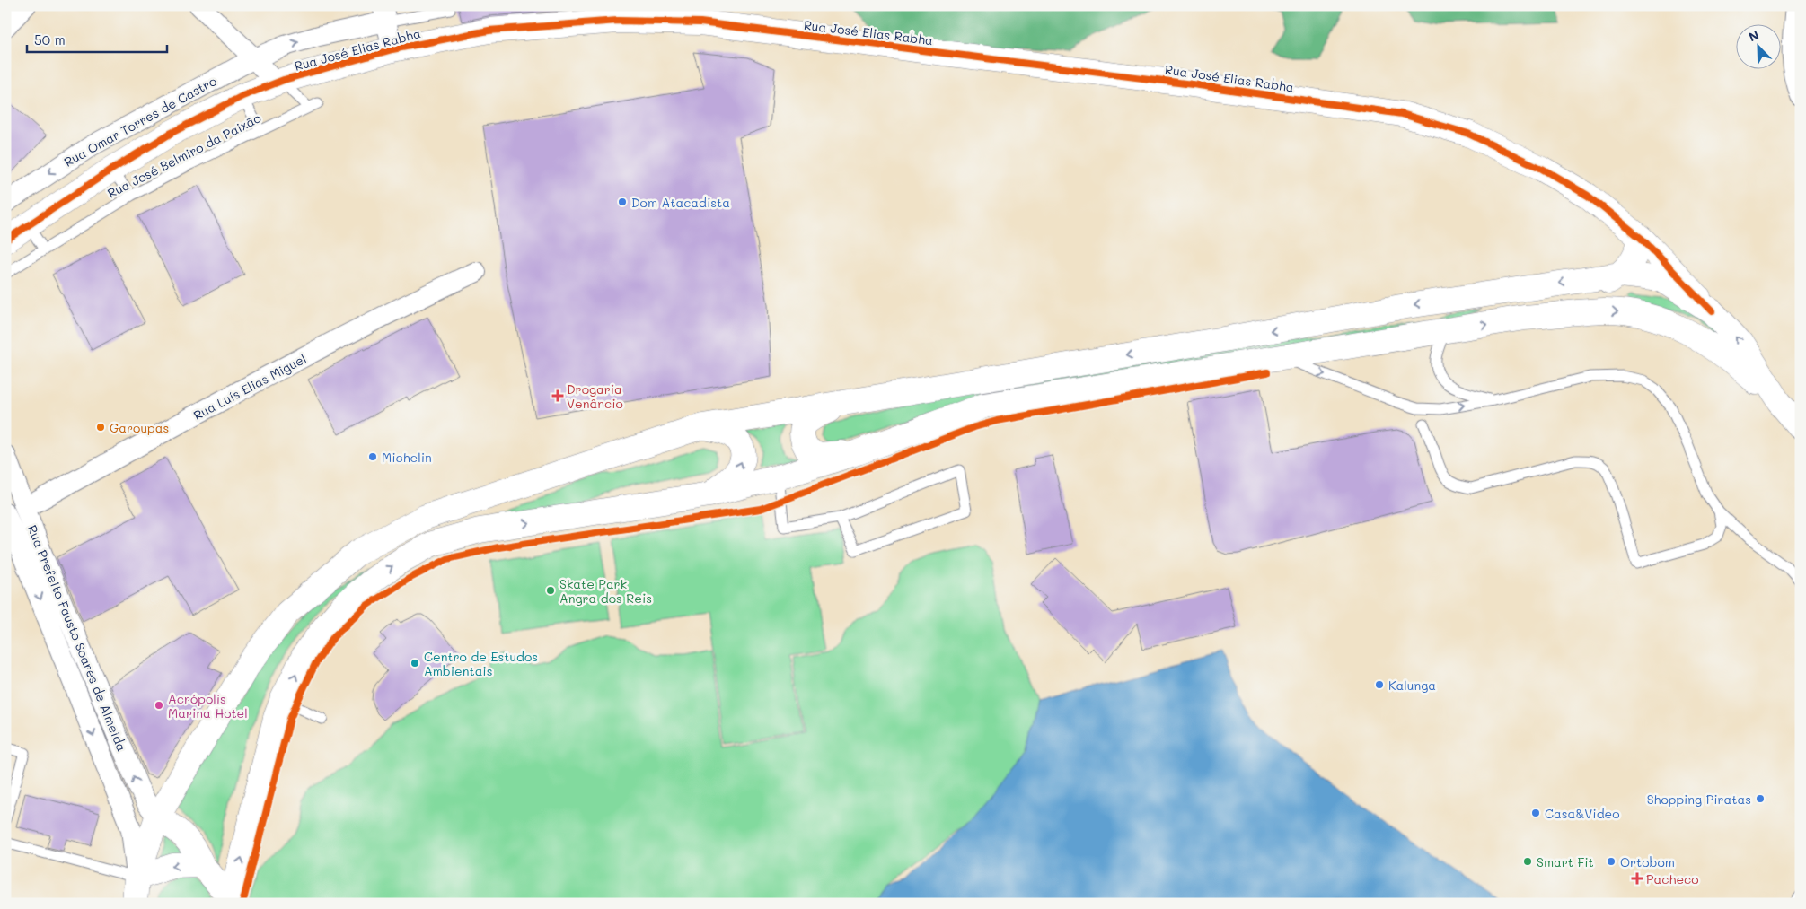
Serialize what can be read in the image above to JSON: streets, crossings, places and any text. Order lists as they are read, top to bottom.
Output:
{
  "streets": {
    "main road": ["Rua José Elias Rabha"],
    "street": ["Rua Omar Torres de Castro", "Rua Luís Elias Miguel", "Rua Prefeito Fausto Soares de Almeida"],
    "lane": ["Rua José Belmiro da Paixão"]
  },
  "crossings": [
    ["Rua José Elias Rabha", "Rua José Belmiro da Paixão"],
    ["Rua Luís Elias Miguel", "Rua Prefeito Fausto Soares de Almeida"]
  ],
  "places": {
    "other": [
      "Dom Atacadista",
      "Garoupas",
      "Michelin",
      "Skate Park Angra dos Reis",
      "Centro de Estudos Ambientais",
      "Kalunga",
      "Acrópolis Marina Hotel",
      "Shopping Piratas",
      "Casa&Video",
      "Smart Fit",
      "Ortobom"
    ],
    "health": ["Drogaria Venâncio", "Pacheco"]
  },
  "scale_bar": "50 m",
  "north": "top left"
}
